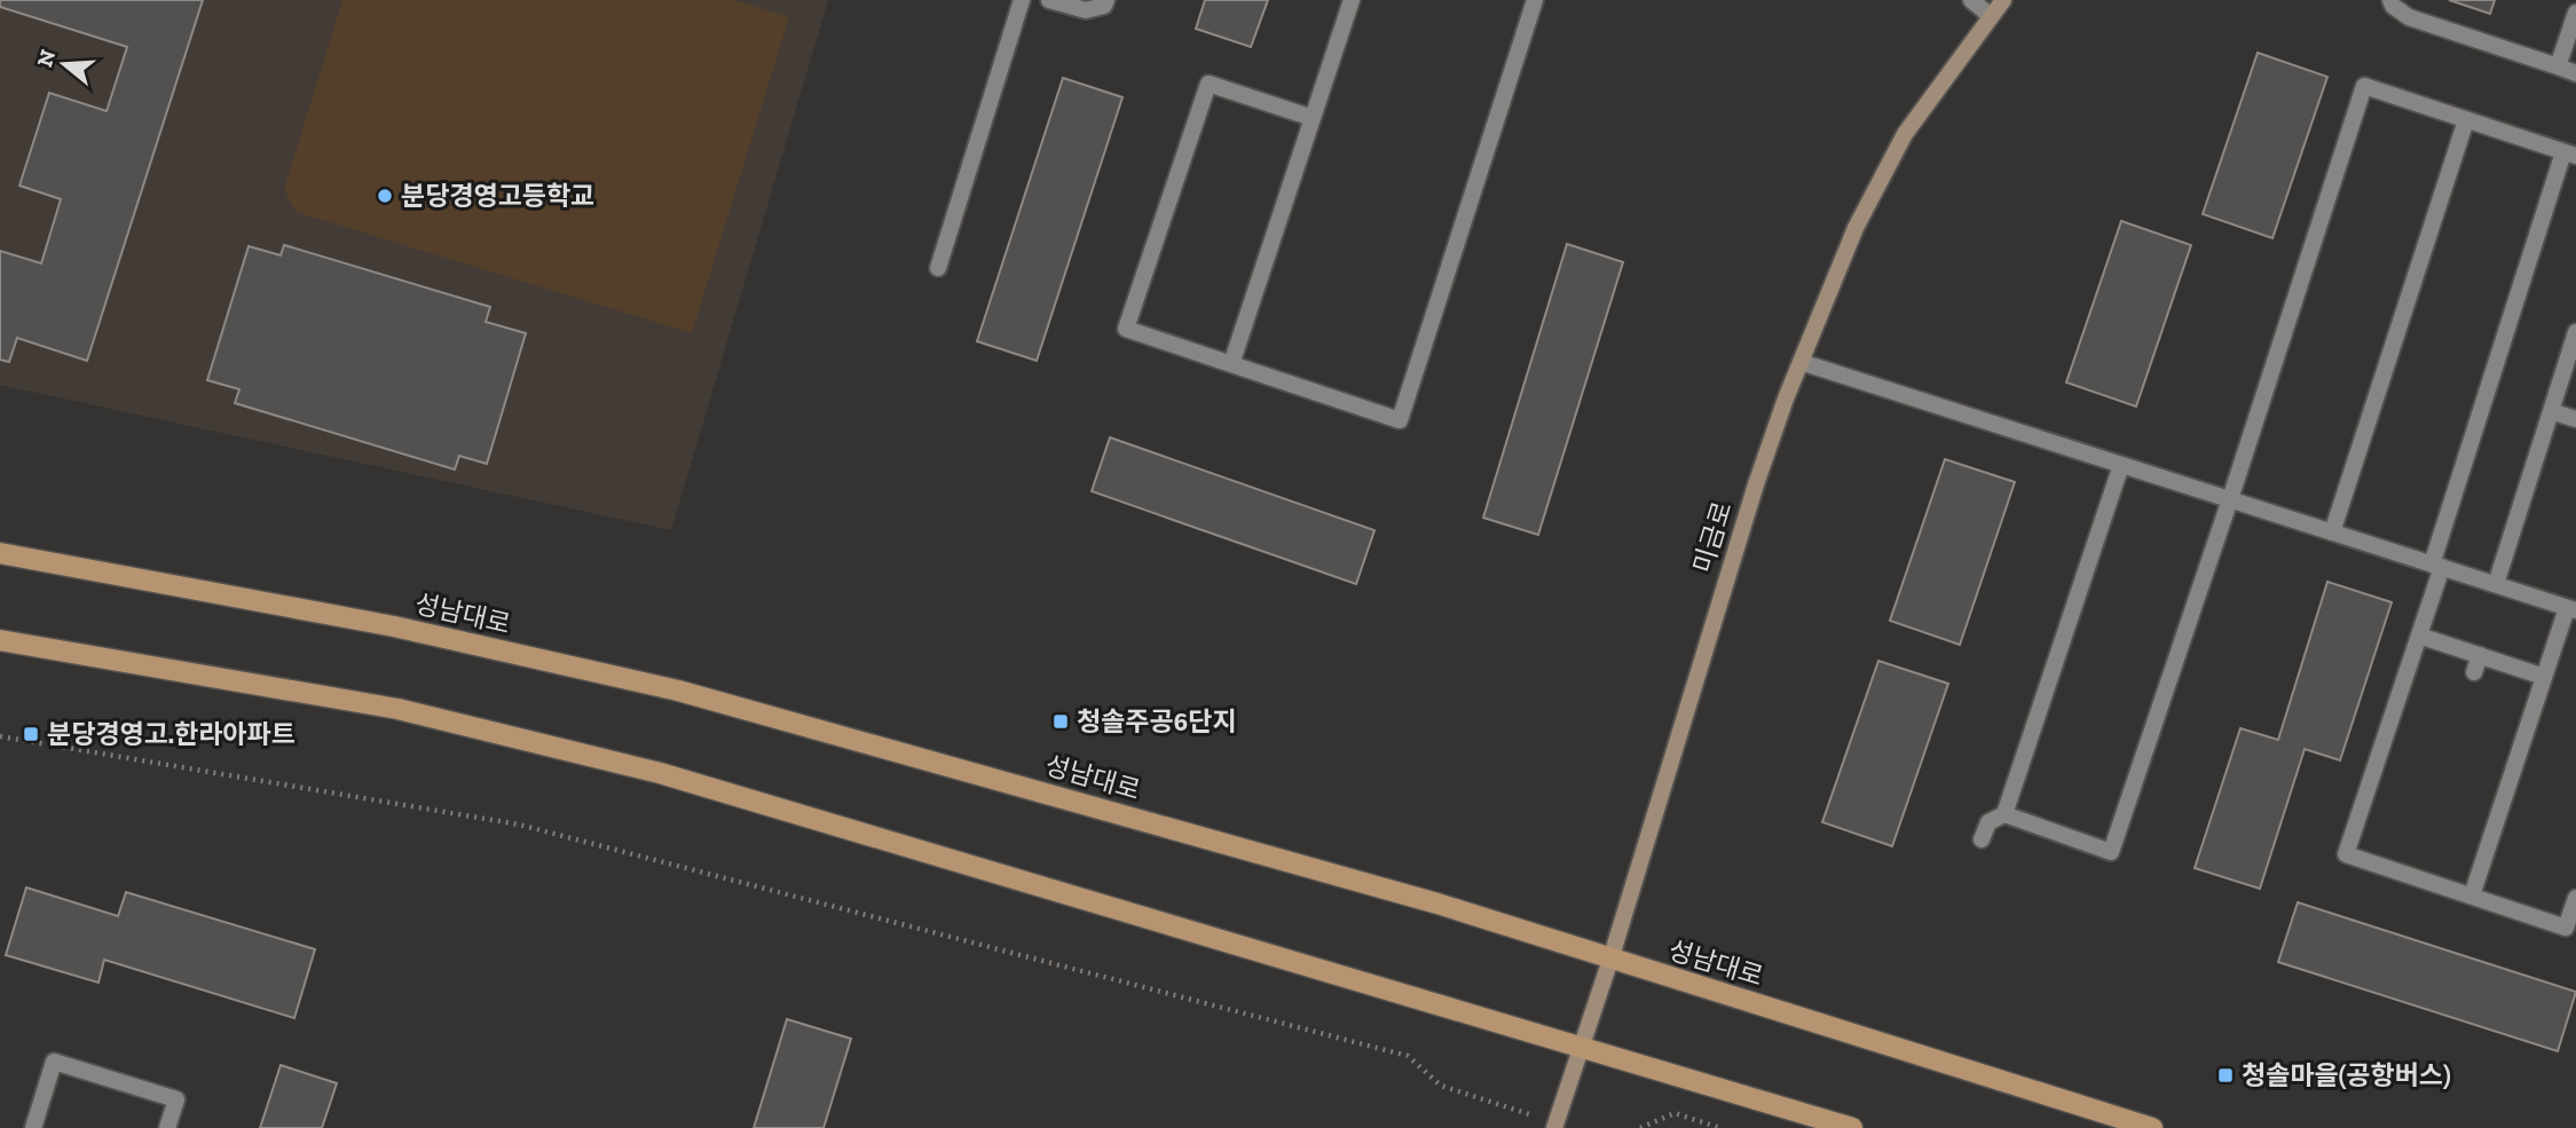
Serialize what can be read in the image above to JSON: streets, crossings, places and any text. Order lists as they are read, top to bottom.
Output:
{
  "streets": {
    "main road": ["미금로", "성남대로"]
  },
  "crossings": [
    ["미금로", "성남대로"]
  ],
  "places": {
    "other": ["분당경영고등학교"],
    "transit": ["청솔주공6단지", "분당경영고.한라아파트", "청솔마을(공항버스)"]
  },
  "north": "left"
}
